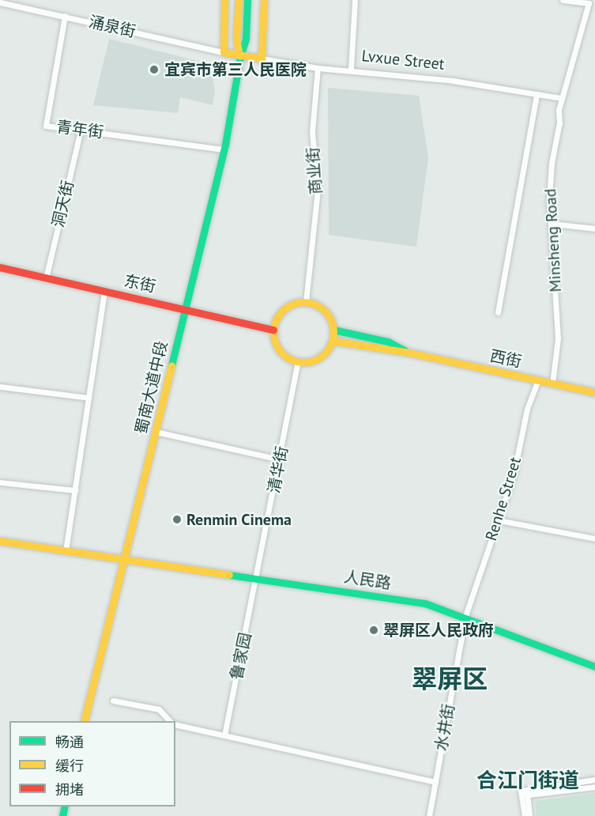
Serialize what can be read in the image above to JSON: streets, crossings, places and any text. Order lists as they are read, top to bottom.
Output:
{
  "streets": {
    "main road": [
      "Lvxue Street",
      "东街",
      "西街",
      "蜀南大道中段",
      "人民路"
    ],
    "street": [
      "涌泉街",
      "青年街",
      "商业街",
      "洞天街",
      "Minsheng Road",
      "清华街",
      "Renhe Street",
      "鲁家园",
      "水井街"
    ]
  },
  "crossings": [
    ["涌泉街", "Lvxue Street"],
    ["涌泉街", "青年街"],
    ["Lvxue Street", "商业街"],
    ["Lvxue Street", "Minsheng Road"],
    ["Lvxue Street", "蜀南大道中段"],
    ["青年街", "洞天街"],
    ["青年街", "蜀南大道中段"],
    ["商业街", "东街"],
    ["商业街", "西街"],
    ["商业街", "清华街"],
    ["洞天街", "东街"],
    ["Minsheng Road", "西街"],
    ["东街", "西街"],
    ["东街", "蜀南大道中段"],
    ["东街", "清华街"],
    ["西街", "清华街"],
    ["西街", "Renhe Street"],
    ["蜀南大道中段", "人民路"],
    ["清华街", "人民路"],
    ["清华街", "鲁家园"],
    ["Renhe Street", "人民路"],
    ["Renhe Street", "水井街"],
    ["人民路", "鲁家园"],
    ["人民路", "水井街"]
  ],
  "districts": ["翠屏区", "合江门街道"],
  "places": ["宜宾市第三人民医院", "Renmin Cinema", "翠屏区人民政府"],
  "legend": ["畅通", "缓行", "拥堵"]
}
